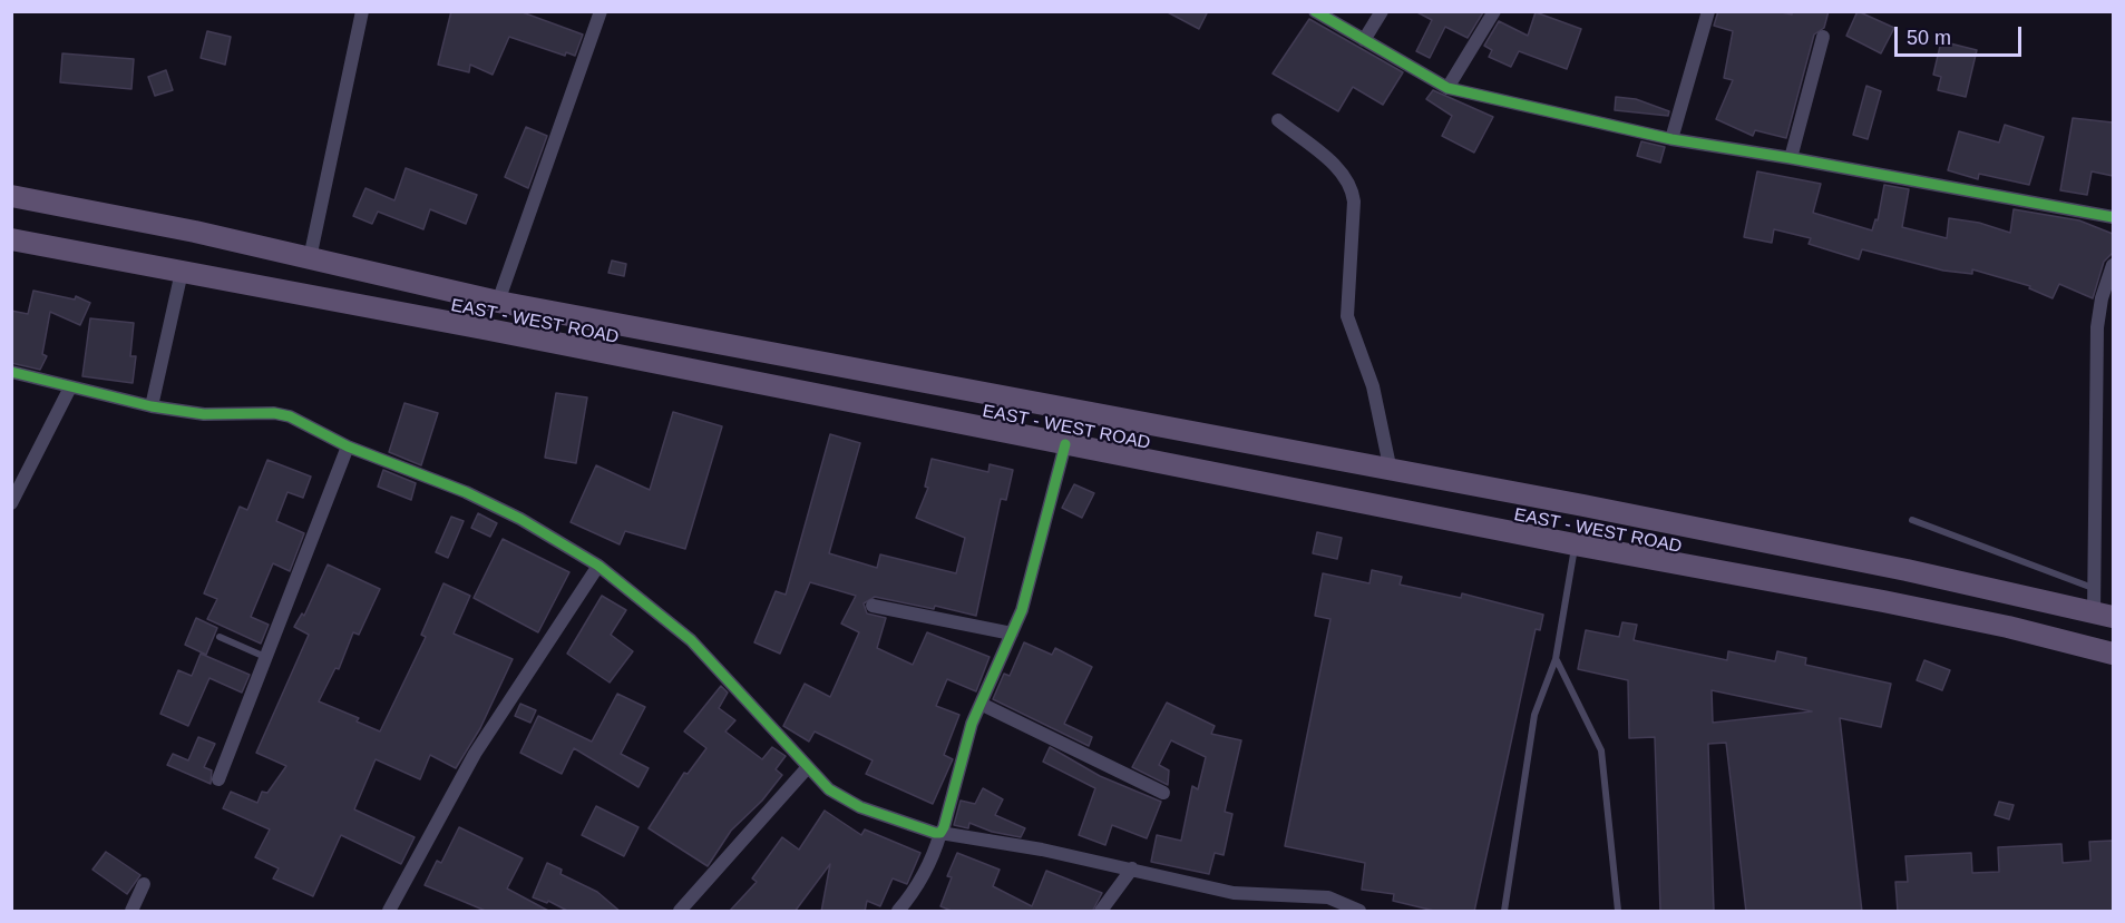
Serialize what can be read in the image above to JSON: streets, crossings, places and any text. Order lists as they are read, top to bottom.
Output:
{
  "streets": {
    "main road": ["EAST - WEST ROAD"]
  },
  "scale_bar": "50 m"
}
